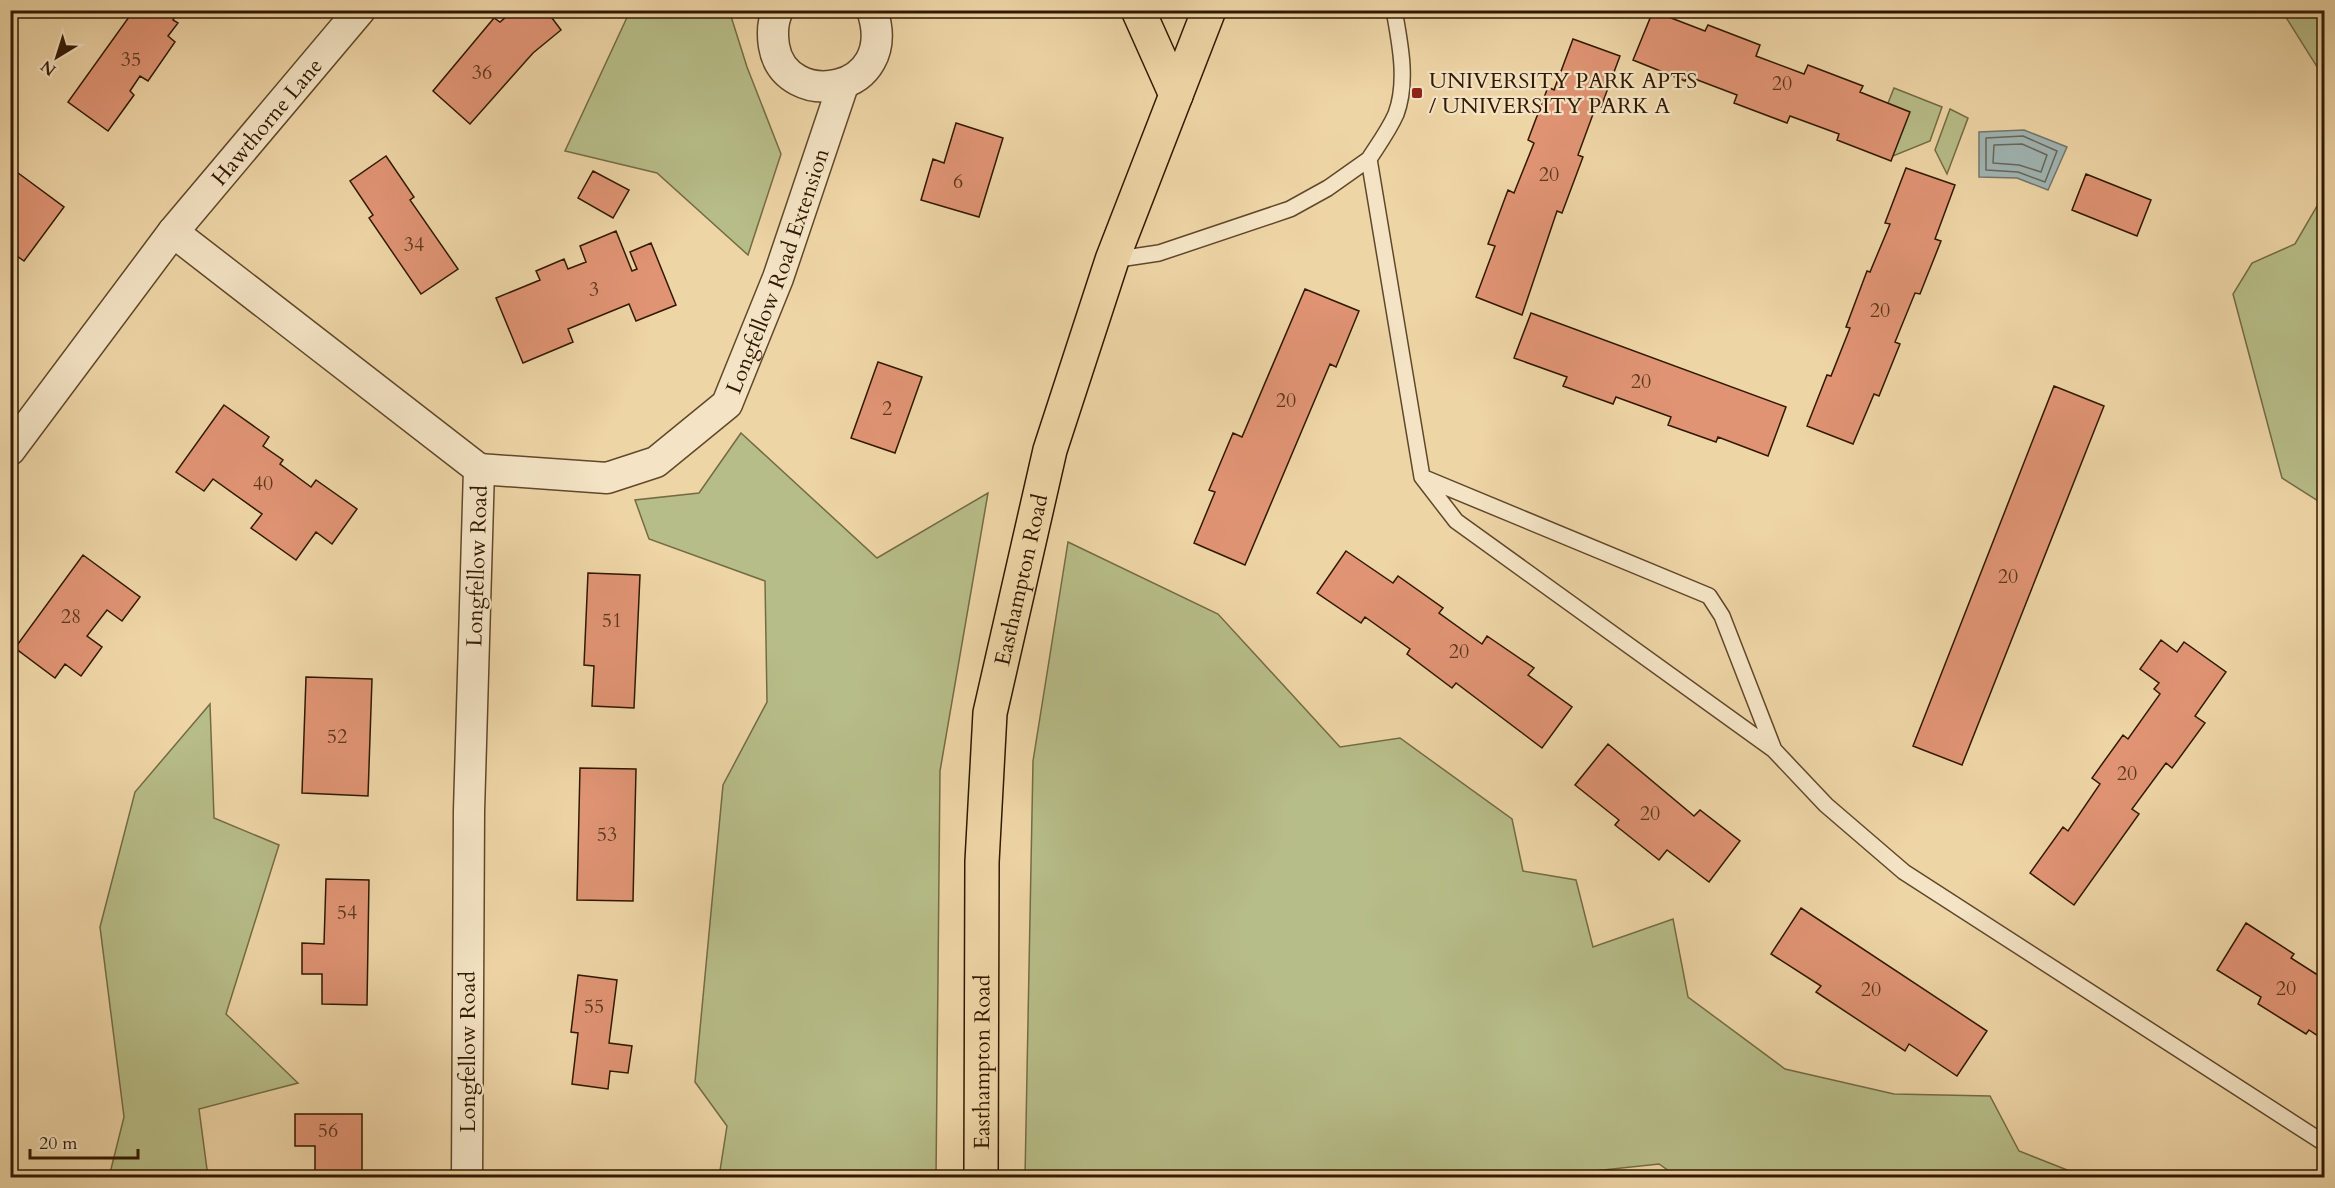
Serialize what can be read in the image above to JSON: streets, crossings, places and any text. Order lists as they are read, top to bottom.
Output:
{
  "streets": {
    "main road": ["Easthampton Road"],
    "street": ["Hawthorne Lane", "Longfellow Road Extension", "Longfellow Road"]
  },
  "crossings": [
    ["Hawthorne Lane", "Longfellow Road"],
    ["Longfellow Road Extension", "Longfellow Road"]
  ],
  "places": {
    "transit": ["UNIVERSITY PARK APTS / UNIVERSITY PARK A"]
  },
  "house_numbers": [
    "35",
    "36",
    "20",
    "20",
    "6",
    "34",
    "3",
    "20",
    "20",
    "20",
    "2",
    "40",
    "20",
    "28",
    "51",
    "20",
    "52",
    "20",
    "20",
    "53",
    "54",
    "20",
    "20",
    "55",
    "56"
  ],
  "scale_bar": "20 m",
  "north": "bottom left"
}
